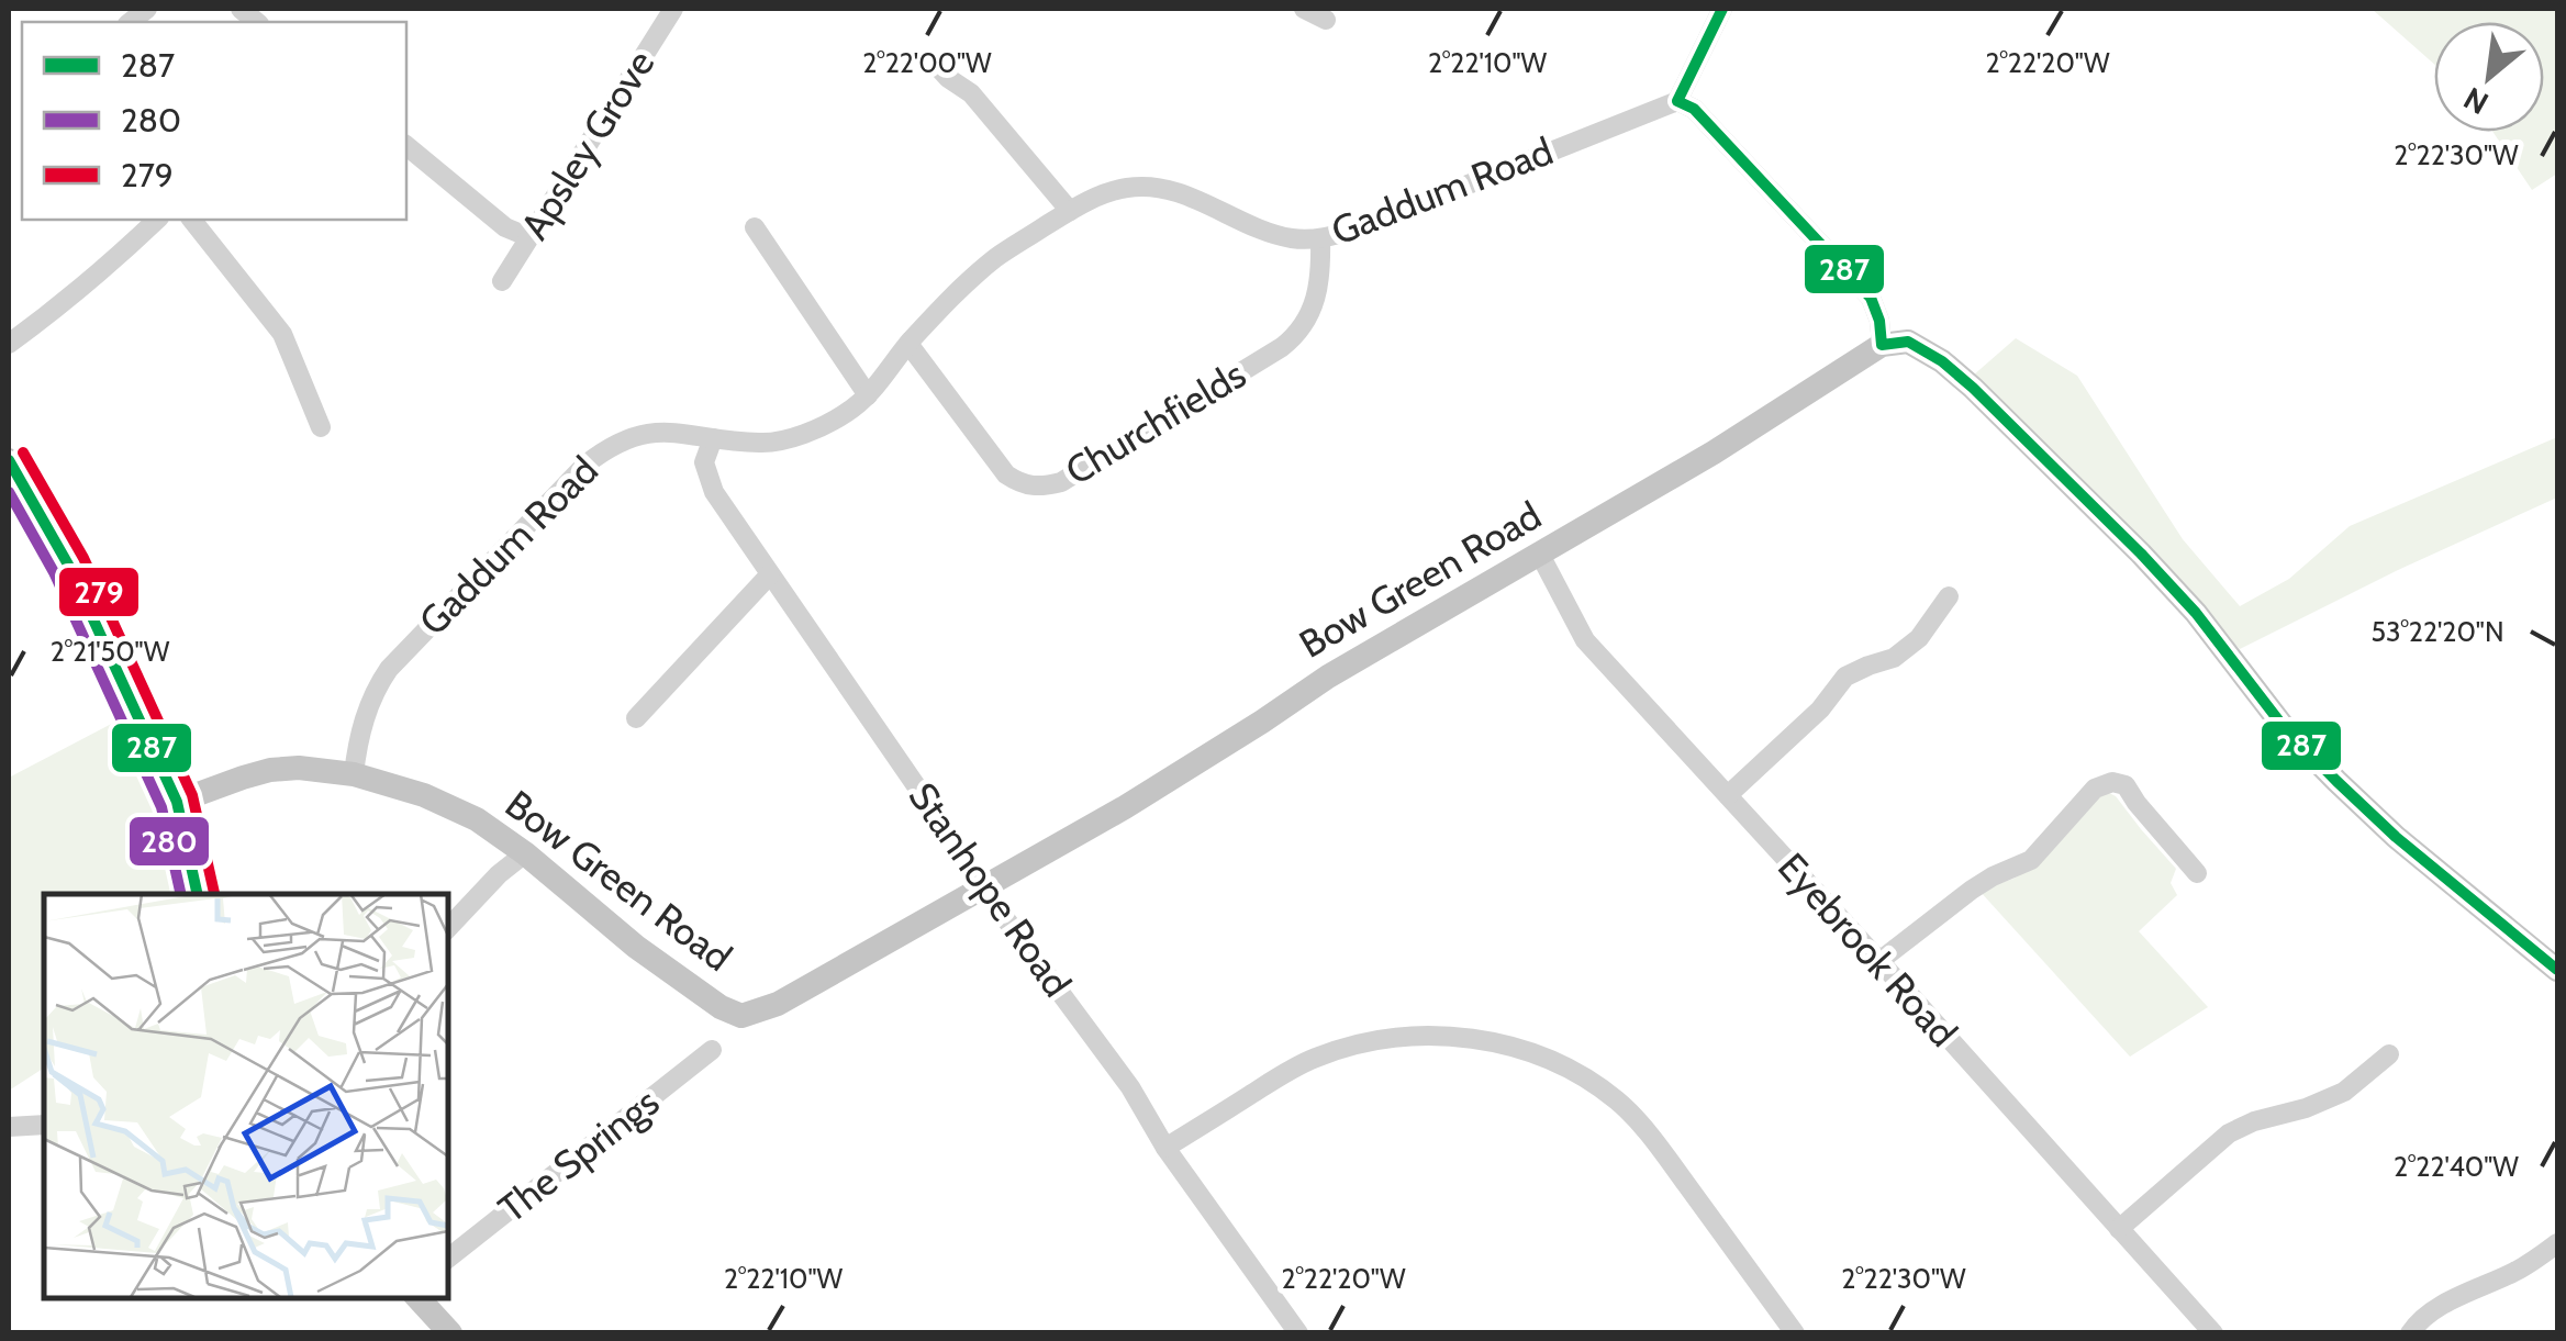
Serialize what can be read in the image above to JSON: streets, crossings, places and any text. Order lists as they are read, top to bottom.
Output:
{
  "streets": {
    "main road": ["Bow Green Road"],
    "street": [
      "Apsley Grove",
      "Gaddum Road",
      "Churchfields",
      "Stanhope Road",
      "Eyebrook Road",
      "The Springs"
    ]
  },
  "crossings": [
    ["Gaddum Road", "Churchfields"],
    ["Gaddum Road", "Bow Green Road"],
    ["Gaddum Road", "Stanhope Road"],
    ["Bow Green Road", "Stanhope Road"],
    ["Bow Green Road", "Eyebrook Road"]
  ],
  "lines": ["transit line 287", "transit line 279", "transit line 280"],
  "legend": ["287", "280", "279"],
  "north": "bottom left",
  "coordinates": [
    "2°22'00\"W",
    "2°22'10\"W",
    "2°22'20\"W",
    "2°22'30\"W",
    "53°22'20\"N",
    "2°21'50\"W",
    "2°22'40\"W"
  ]
}
